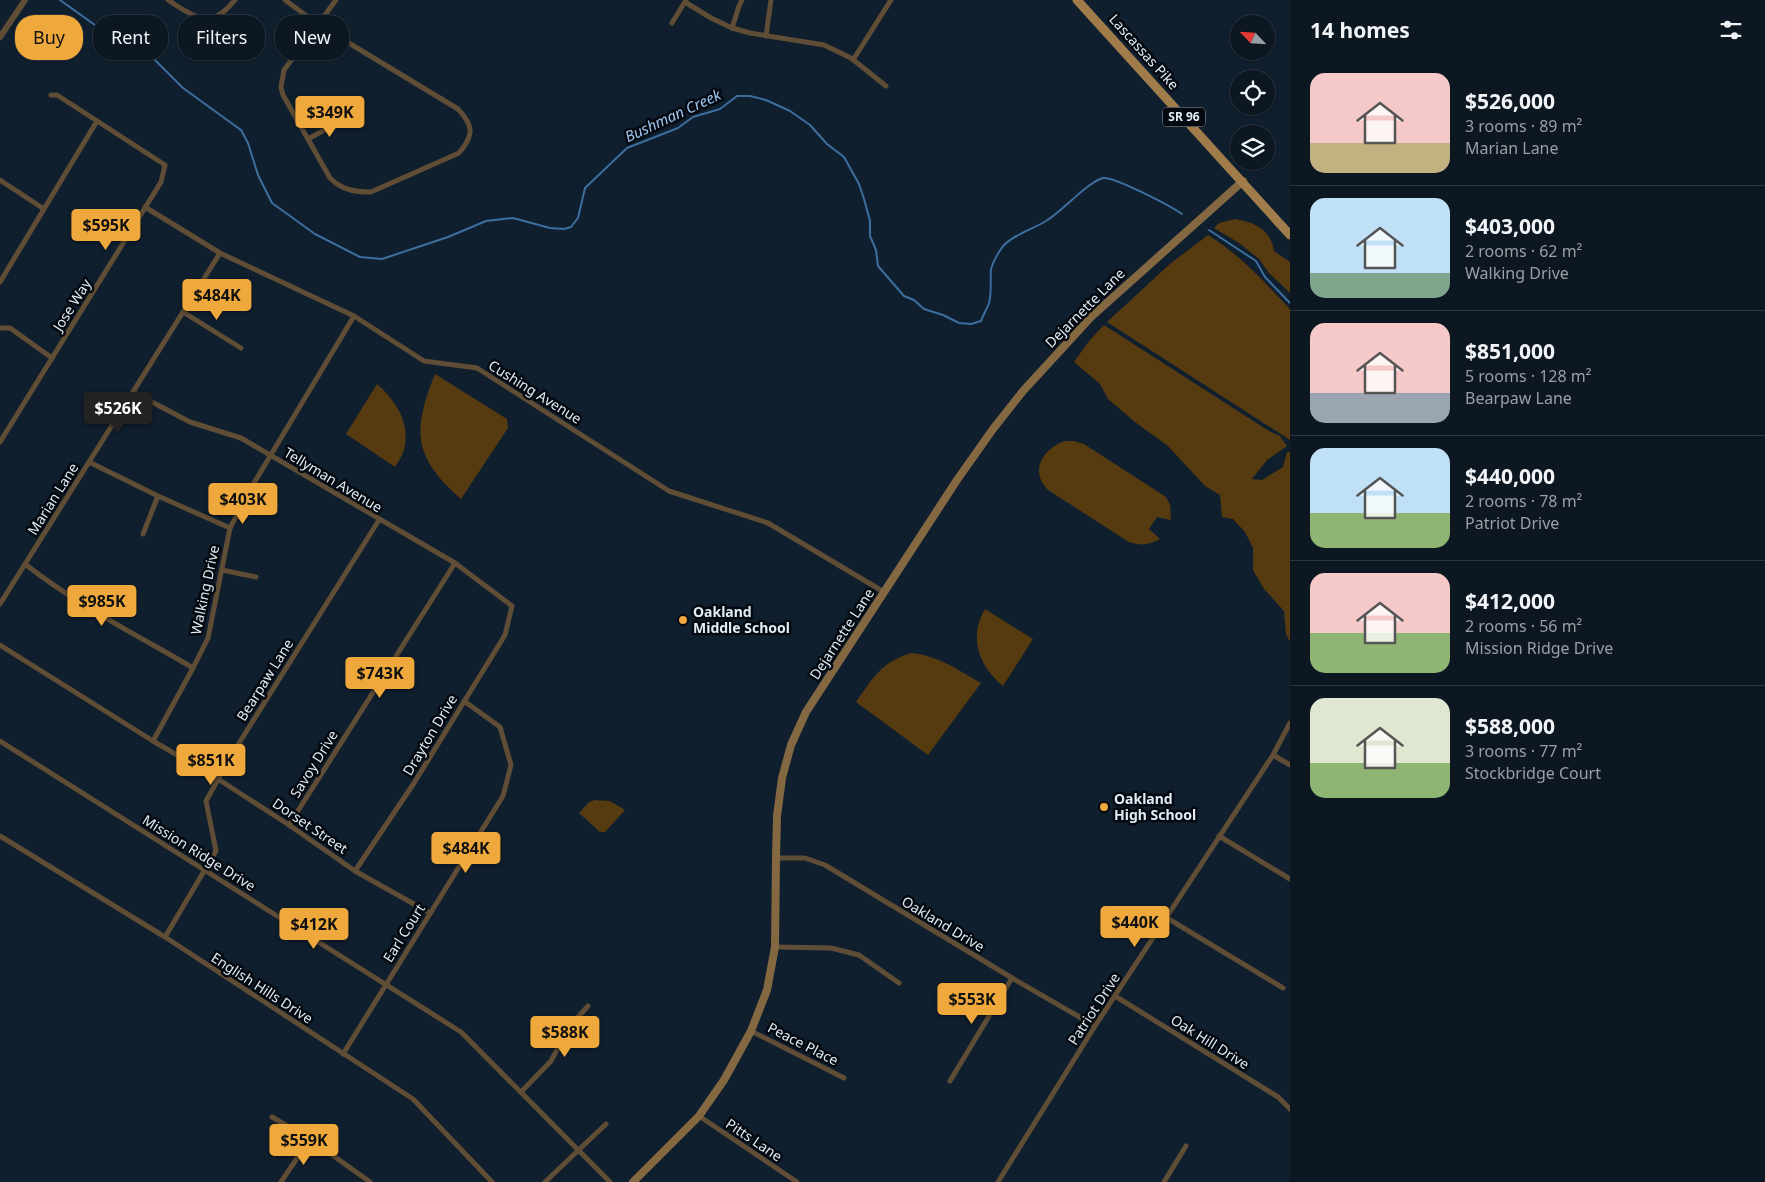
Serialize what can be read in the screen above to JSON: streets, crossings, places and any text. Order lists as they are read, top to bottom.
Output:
{
  "streets": {
    "main road": ["Lascassas Pike", "SR 96", "Dejarnette Lane"],
    "street": [
      "Jose Way",
      "Cushing Avenue",
      "Tellyman Avenue",
      "Marian Lane",
      "Walking Drive",
      "Bearpaw Lane",
      "Drayton Drive",
      "Savoy Drive",
      "Dorset Street",
      "Mission Ridge Drive",
      "Oakland Drive",
      "Earl Court",
      "English Hills Drive",
      "Patriot Drive",
      "Oak Hill Drive",
      "Peace Place",
      "Pitts Lane"
    ]
  },
  "crossings": [
    ["Lascassas Pike", "Dejarnette Lane"],
    ["Jose Way", "Cushing Avenue"],
    ["Dejarnette Lane", "Cushing Avenue"],
    ["Dejarnette Lane", "Oakland Drive"],
    ["Dejarnette Lane", "Peace Place"],
    ["Dejarnette Lane", "Pitts Lane"],
    ["Cushing Avenue", "Marian Lane"],
    ["Cushing Avenue", "Walking Drive"],
    ["Tellyman Avenue", "Marian Lane"],
    ["Tellyman Avenue", "Walking Drive"],
    ["Tellyman Avenue", "Bearpaw Lane"],
    ["Tellyman Avenue", "Drayton Drive"],
    ["Tellyman Avenue", "Savoy Drive"],
    ["Walking Drive", "Dorset Street"],
    ["Bearpaw Lane", "Dorset Street"],
    ["Bearpaw Lane", "Mission Ridge Drive"],
    ["Bearpaw Lane", "English Hills Drive"],
    ["Drayton Drive", "Dorset Street"],
    ["Drayton Drive", "Earl Court"],
    ["Savoy Drive", "Dorset Street"],
    ["Dorset Street", "Earl Court"],
    ["Mission Ridge Drive", "Earl Court"],
    ["Oakland Drive", "Patriot Drive"],
    ["Earl Court", "English Hills Drive"],
    ["Patriot Drive", "Oak Hill Drive"]
  ],
  "water": ["Bushman Creek"],
  "places": ["Oakland Middle School", "Oakland High School"],
  "north": "top left",
  "page": {
    "heading": "14 homes",
    "chip": [
      "Buy",
      "Rent",
      "Filters",
      "New"
    ],
    "list": [
      {
        "name": "$526,000",
        "note": "3 rooms · 89 m² · Marian Lane"
      },
      {
        "name": "$403,000",
        "note": "2 rooms · 62 m² · Walking Drive"
      },
      {
        "name": "$851,000",
        "note": "5 rooms · 128 m² · Bearpaw Lane"
      },
      {
        "name": "$440,000",
        "note": "2 rooms · 78 m² · Patriot Drive"
      },
      {
        "name": "$412,000",
        "note": "2 rooms · 56 m² · Mission Ridge Drive"
      },
      {
        "name": "$588,000",
        "note": "3 rooms · 77 m² · Stockbridge Court"
      }
    ],
    "price": [
      "$349K",
      "$595K",
      "$484K",
      "$526K",
      "$403K",
      "$985K",
      "$743K",
      "$851K",
      "$484K",
      "$440K",
      "$412K",
      "$553K",
      "$588K",
      "$559K"
    ]
  }
}
